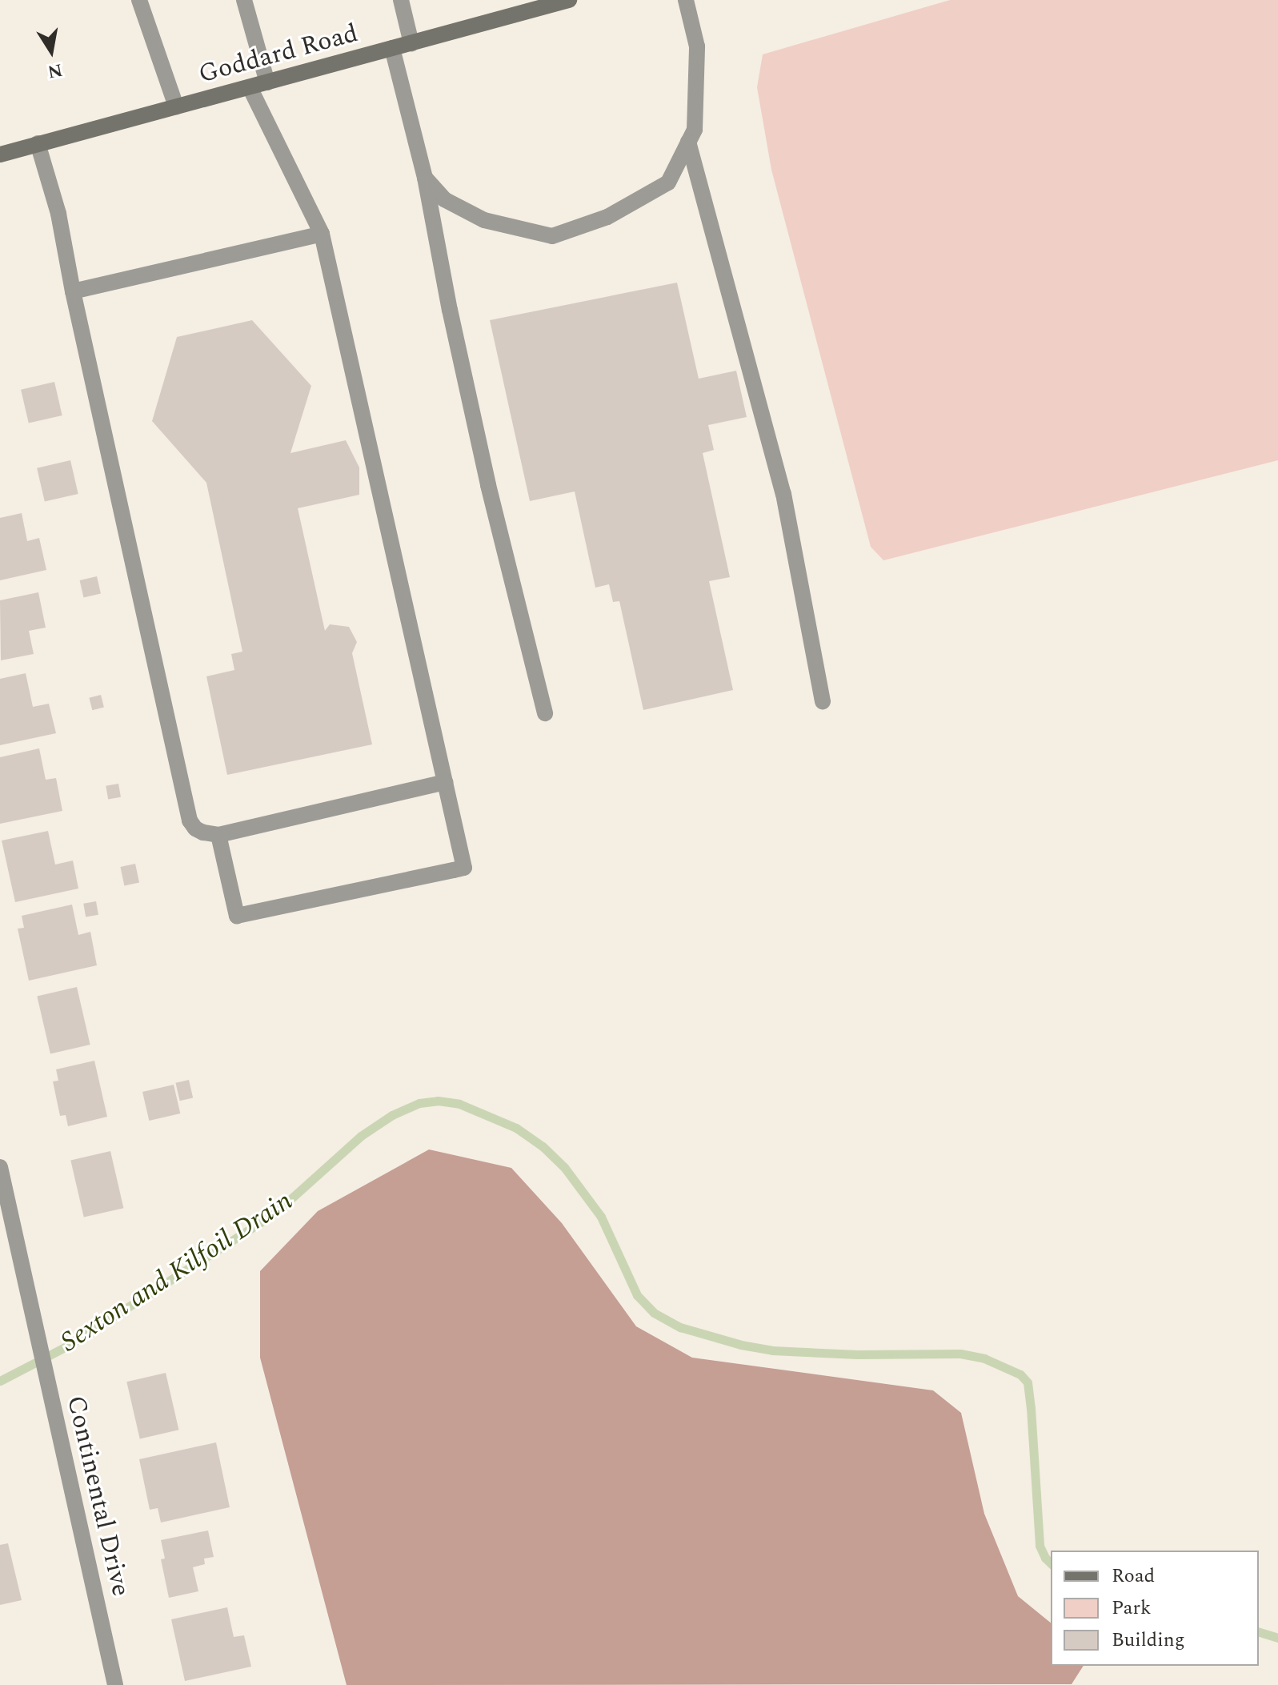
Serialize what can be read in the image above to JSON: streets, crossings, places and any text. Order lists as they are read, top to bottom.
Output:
{
  "streets": {
    "main road": ["Goddard Road"],
    "street": ["Continental Drive"]
  },
  "water": ["Sexton and Kilfoil Drain"],
  "legend": ["Road", "Park", "Building"],
  "north": "bottom"
}
